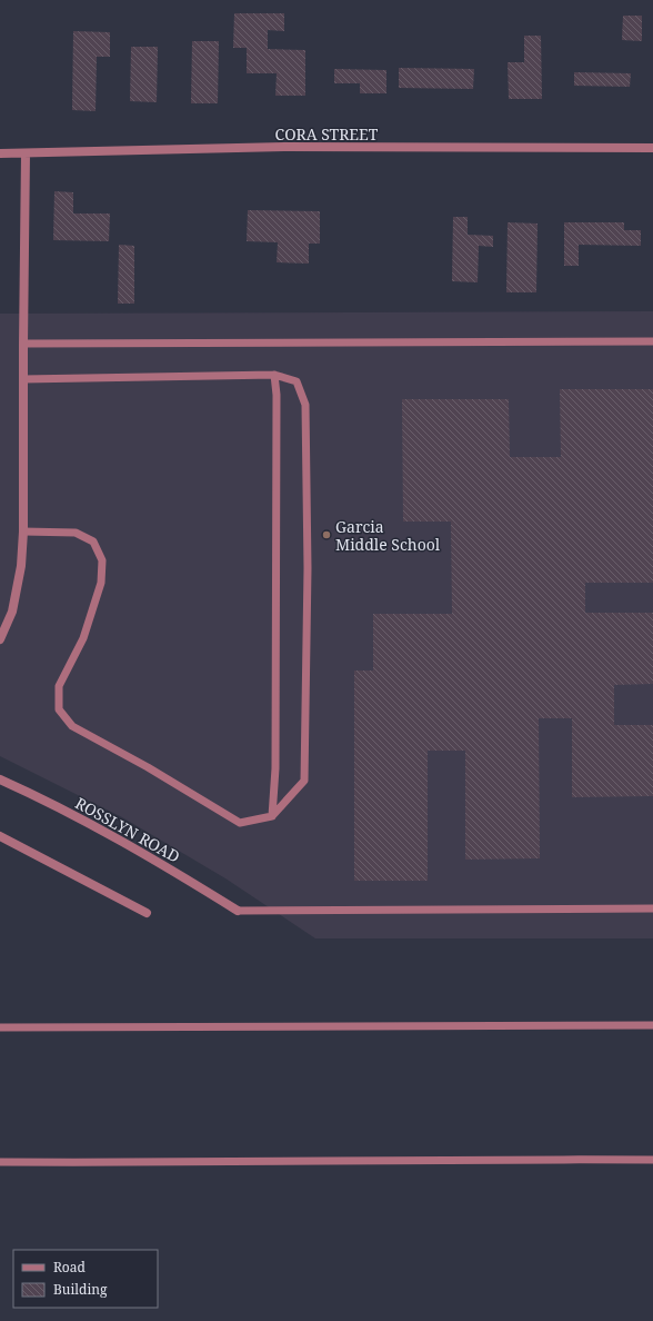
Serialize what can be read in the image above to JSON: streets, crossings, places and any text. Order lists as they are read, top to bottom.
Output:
{
  "streets": {
    "street": ["CORA STREET", "ROSSLYN ROAD"]
  },
  "places": ["Garcia Middle School"],
  "legend": ["Road", "Building"]
}
